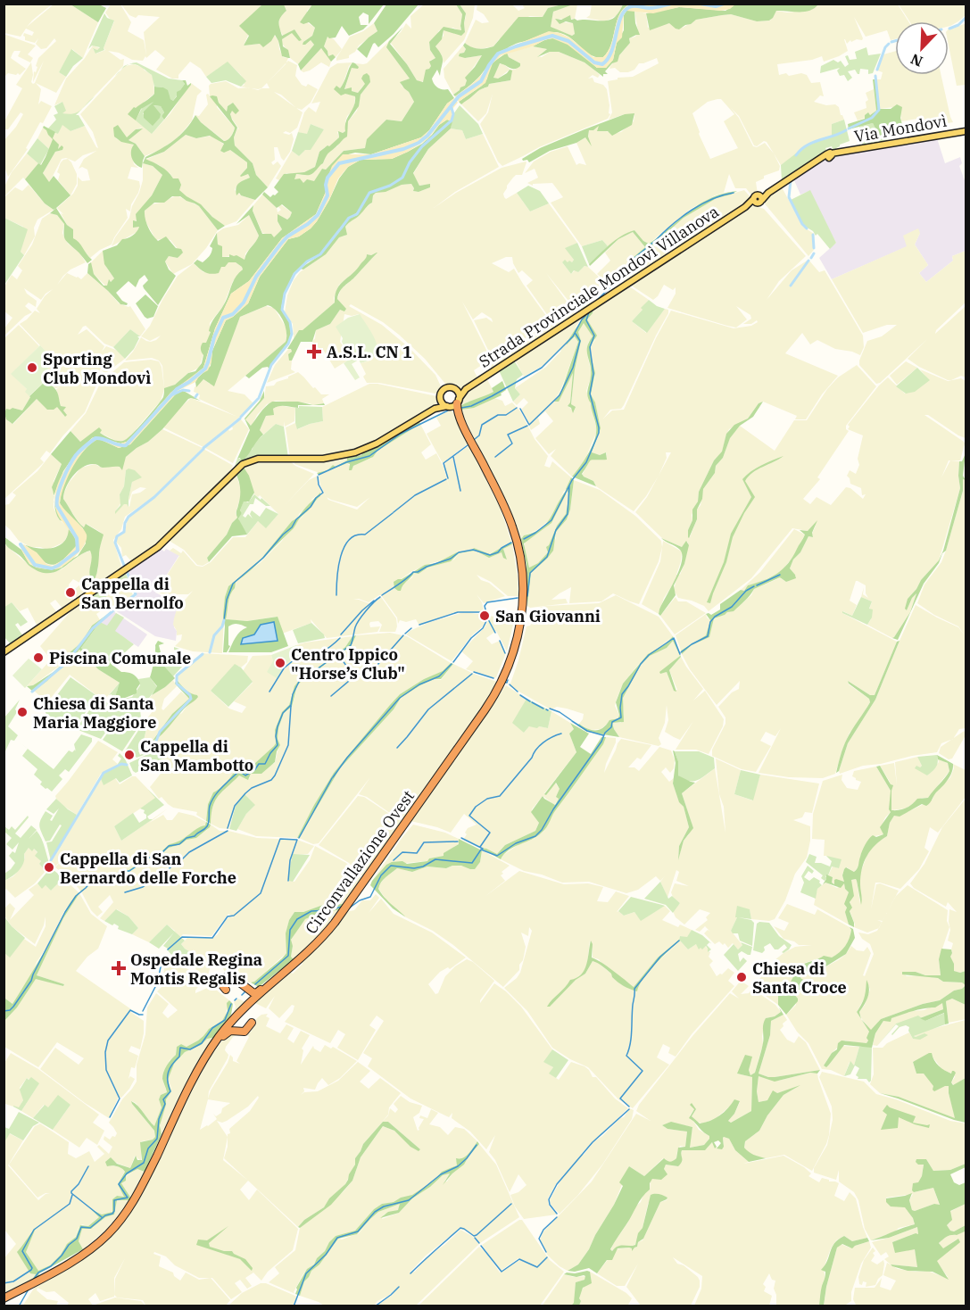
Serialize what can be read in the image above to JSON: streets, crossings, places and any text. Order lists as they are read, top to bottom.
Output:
{
  "streets": {
    "highway": ["Circonvallazione Ovest"],
    "main road": ["Via Mondovì", "Strada Provinciale Mondovì Villanova"]
  },
  "crossings": [
    ["Via Mondovì", "Strada Provinciale Mondovì Villanova"],
    ["Strada Provinciale Mondovì Villanova", "Circonvallazione Ovest"]
  ],
  "places": {
    "health": ["A.S.L. CN 1", "Ospedale Regina Montis Regalis"],
    "other": [
      "Sporting Club Mondovì",
      "Cappella di San Bernolfo",
      "San Giovanni",
      "Piscina Comunale",
      "Centro Ippico \"Horse’s Club\"",
      "Chiesa di Santa Maria Maggiore",
      "Cappella di San Mambotto",
      "Cappella di San Bernardo delle Forche",
      "Chiesa di Santa Croce"
    ]
  },
  "north": "bottom left"
}
